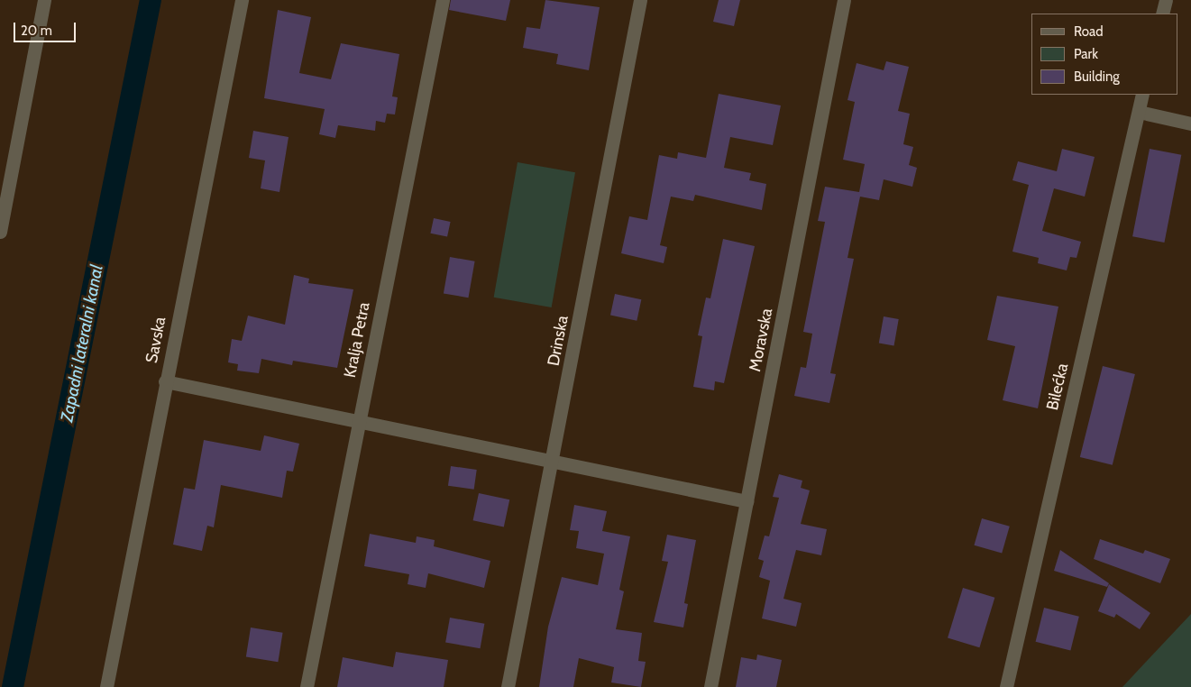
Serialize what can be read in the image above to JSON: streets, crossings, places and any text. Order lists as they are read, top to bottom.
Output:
{
  "streets": {
    "street": [
      "Savska",
      "Kralja Petra",
      "Moravska",
      "Drinska",
      "Bilećka"
    ]
  },
  "water": ["Zapadni lateralni kanal"],
  "legend": ["Road", "Park", "Building"],
  "scale_bar": "20 m"
}
